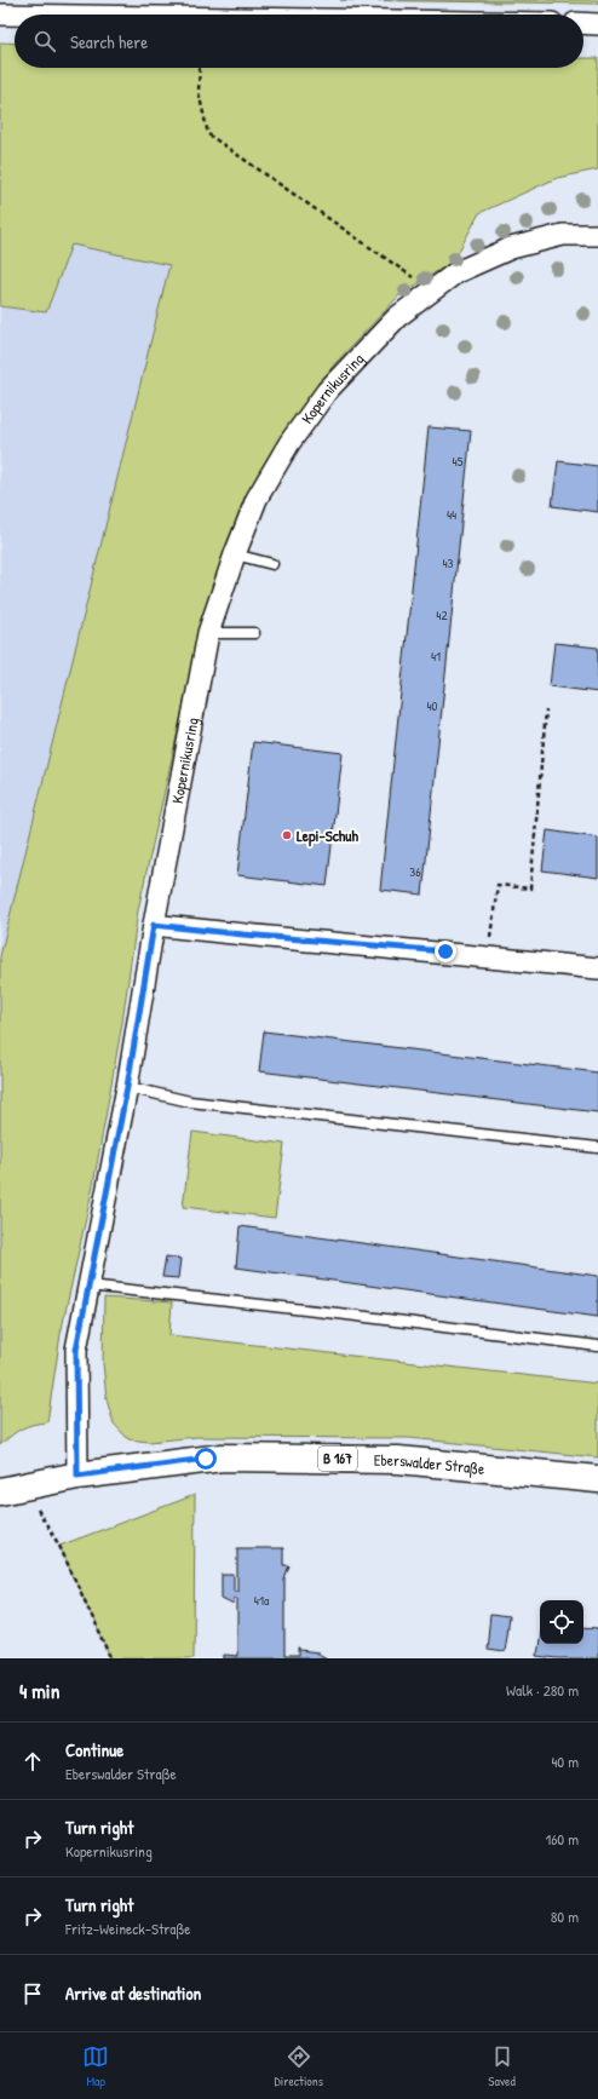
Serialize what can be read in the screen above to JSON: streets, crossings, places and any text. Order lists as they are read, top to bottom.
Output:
{
  "streets": {
    "main road": ["B 167", "Eberswalder Straße"],
    "street": ["Kopernikusring"]
  },
  "crossings": [
    ["Kopernikusring", "Eberswalder Straße"]
  ],
  "places": ["Lepi-Schuh"],
  "house_numbers": [
    "45",
    "44",
    "43",
    "42",
    "41",
    "40",
    "36",
    "41a"
  ],
  "page": {
    "search": "Search here",
    "heading": ["4 min", "Walk · 280 m"],
    "list": [
      ["Continue", "Eberswalder Straße", "40 m"],
      ["Turn right", "Kopernikusring", "160 m"],
      ["Turn right", "Fritz-Weineck-Straße", "80 m"],
      "Arrive at destination"
    ],
    "nav": ["Map", "Directions", "Saved"]
  }
}
